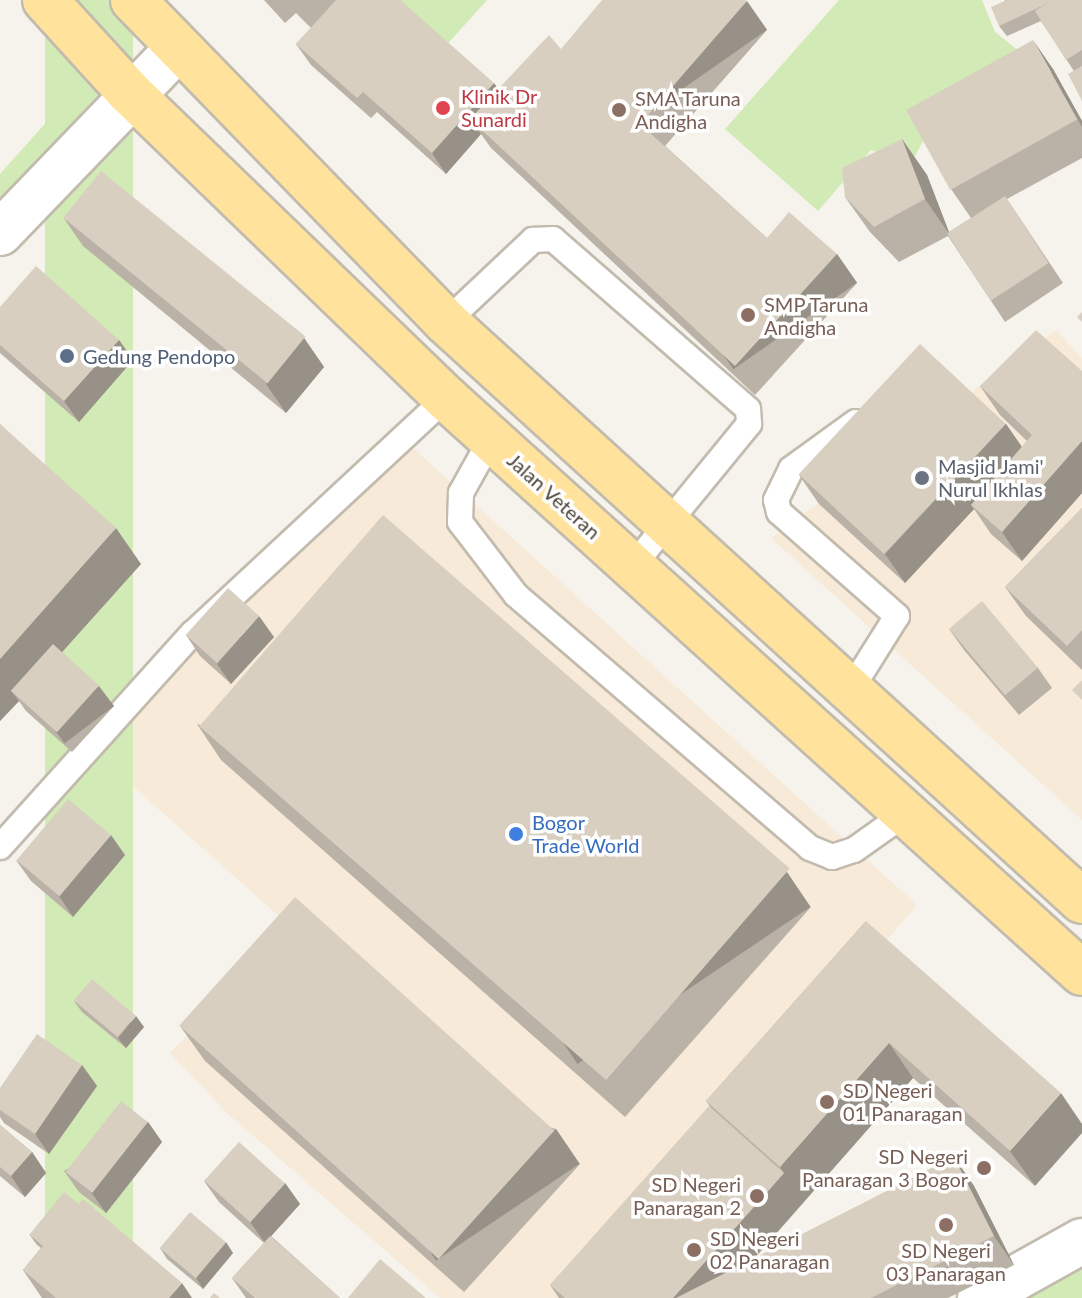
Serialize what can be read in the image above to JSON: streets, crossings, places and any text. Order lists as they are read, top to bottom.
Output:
{
  "streets": {
    "main road": ["Jalan Veteran"]
  },
  "places": [
    "Klinik Dr Sunardi",
    "SMA Taruna Andigha",
    "SMP Taruna Andigha",
    "Gedung Pendopo",
    "Masjid Jami' Nurul Ikhlas",
    "Bogor Trade World",
    "SD Negeri 01 Panaragan",
    "SD Negeri Panaragan 3 Bogor",
    "SD Negeri Panaragan 2",
    "SD Negeri 03 Panaragan",
    "SD Negeri 02 Panaragan"
  ]
}
